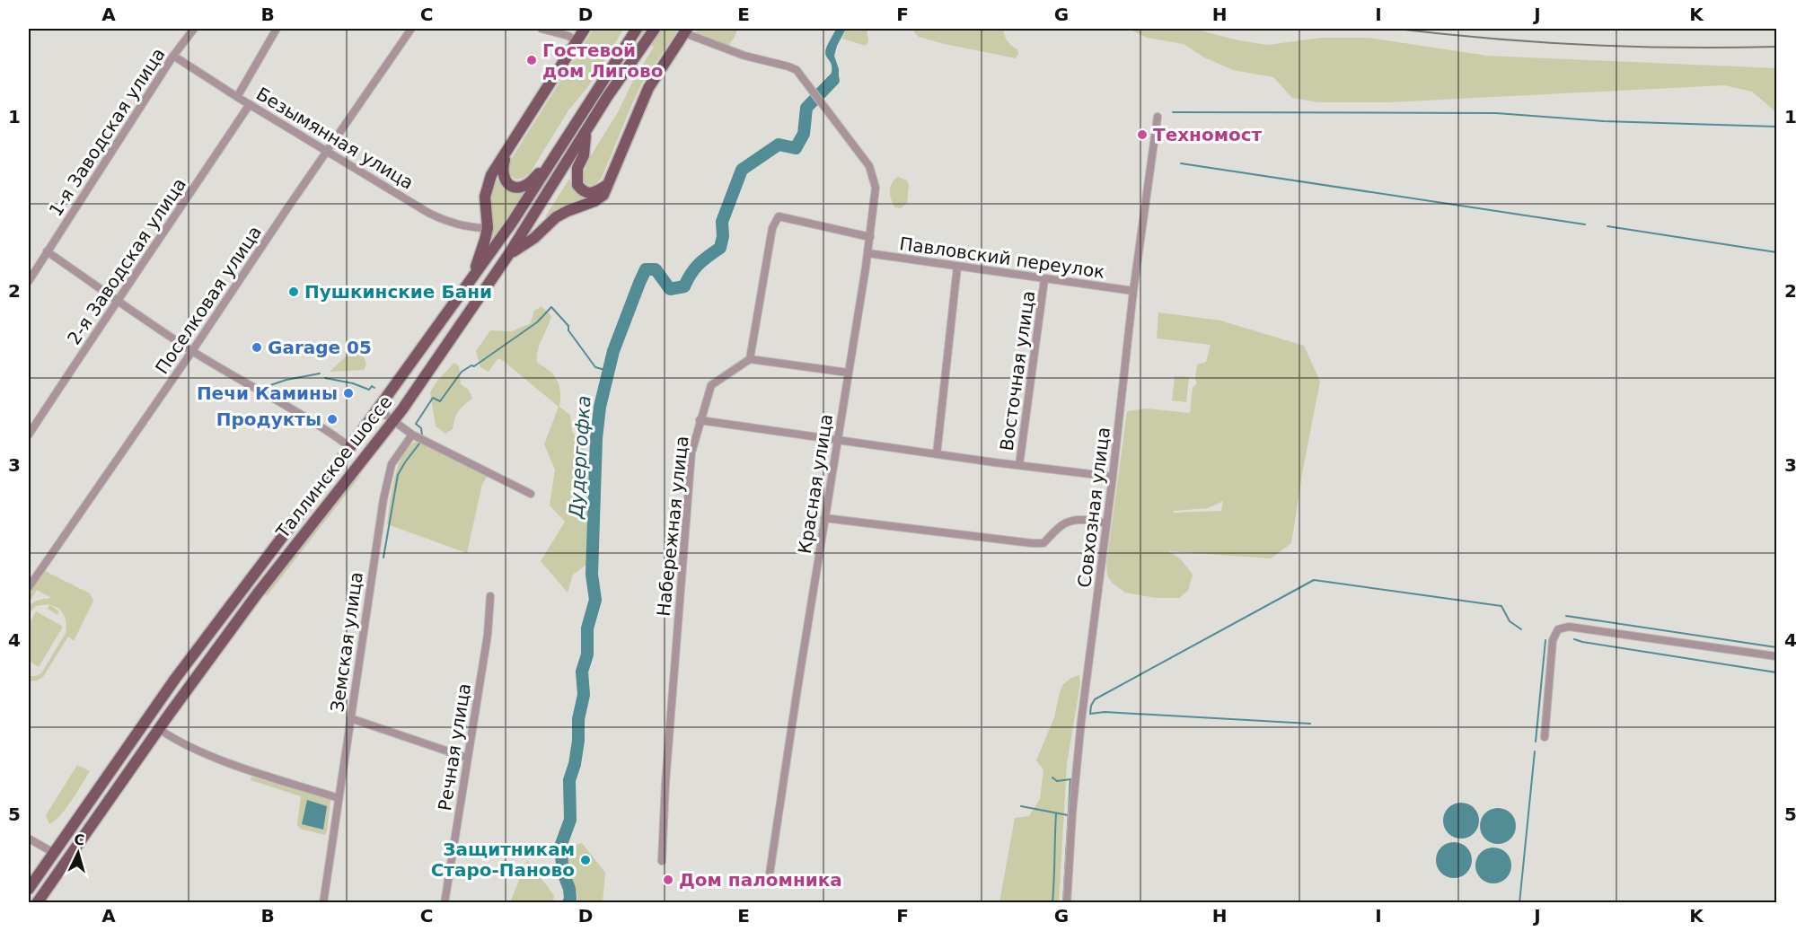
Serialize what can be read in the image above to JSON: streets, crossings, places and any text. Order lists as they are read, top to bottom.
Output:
{
  "streets": {
    "main road": ["Таллинское шоссе"],
    "street": [
      "1-я Заводская улица",
      "Безымянная улица",
      "Павловский переулок",
      "2-я Заводская улица",
      "Поселковая улица",
      "Восточная улица",
      "Красная улица",
      "Совхозная улица",
      "Набережная улица",
      "Земская улица",
      "Речная улица"
    ]
  },
  "crossings": [
    ["1-я Заводская улица", "Безымянная улица"],
    ["Безымянная улица", "2-я Заводская улица"],
    ["Безымянная улица", "Поселковая улица"],
    ["Павловский переулок", "Восточная улица"],
    ["Павловский переулок", "Красная улица"],
    ["Павловский переулок", "Совхозная улица"]
  ],
  "water": ["Дудергофка"],
  "places": [
    "Гостевой дом Лигово",
    "Техномост",
    "Пушкинские Бани",
    "Garage 05",
    "Печи Камины",
    "Продукты",
    "Защитникам Старо-Паново",
    "Дом паломника"
  ],
  "north": "top",
  "grid": {
    "columns": [
      "A",
      "B",
      "C",
      "D",
      "E",
      "F",
      "G",
      "H",
      "I",
      "J",
      "K"
    ],
    "rows": [
      "1",
      "2",
      "3",
      "4",
      "5"
    ]
  }
}
